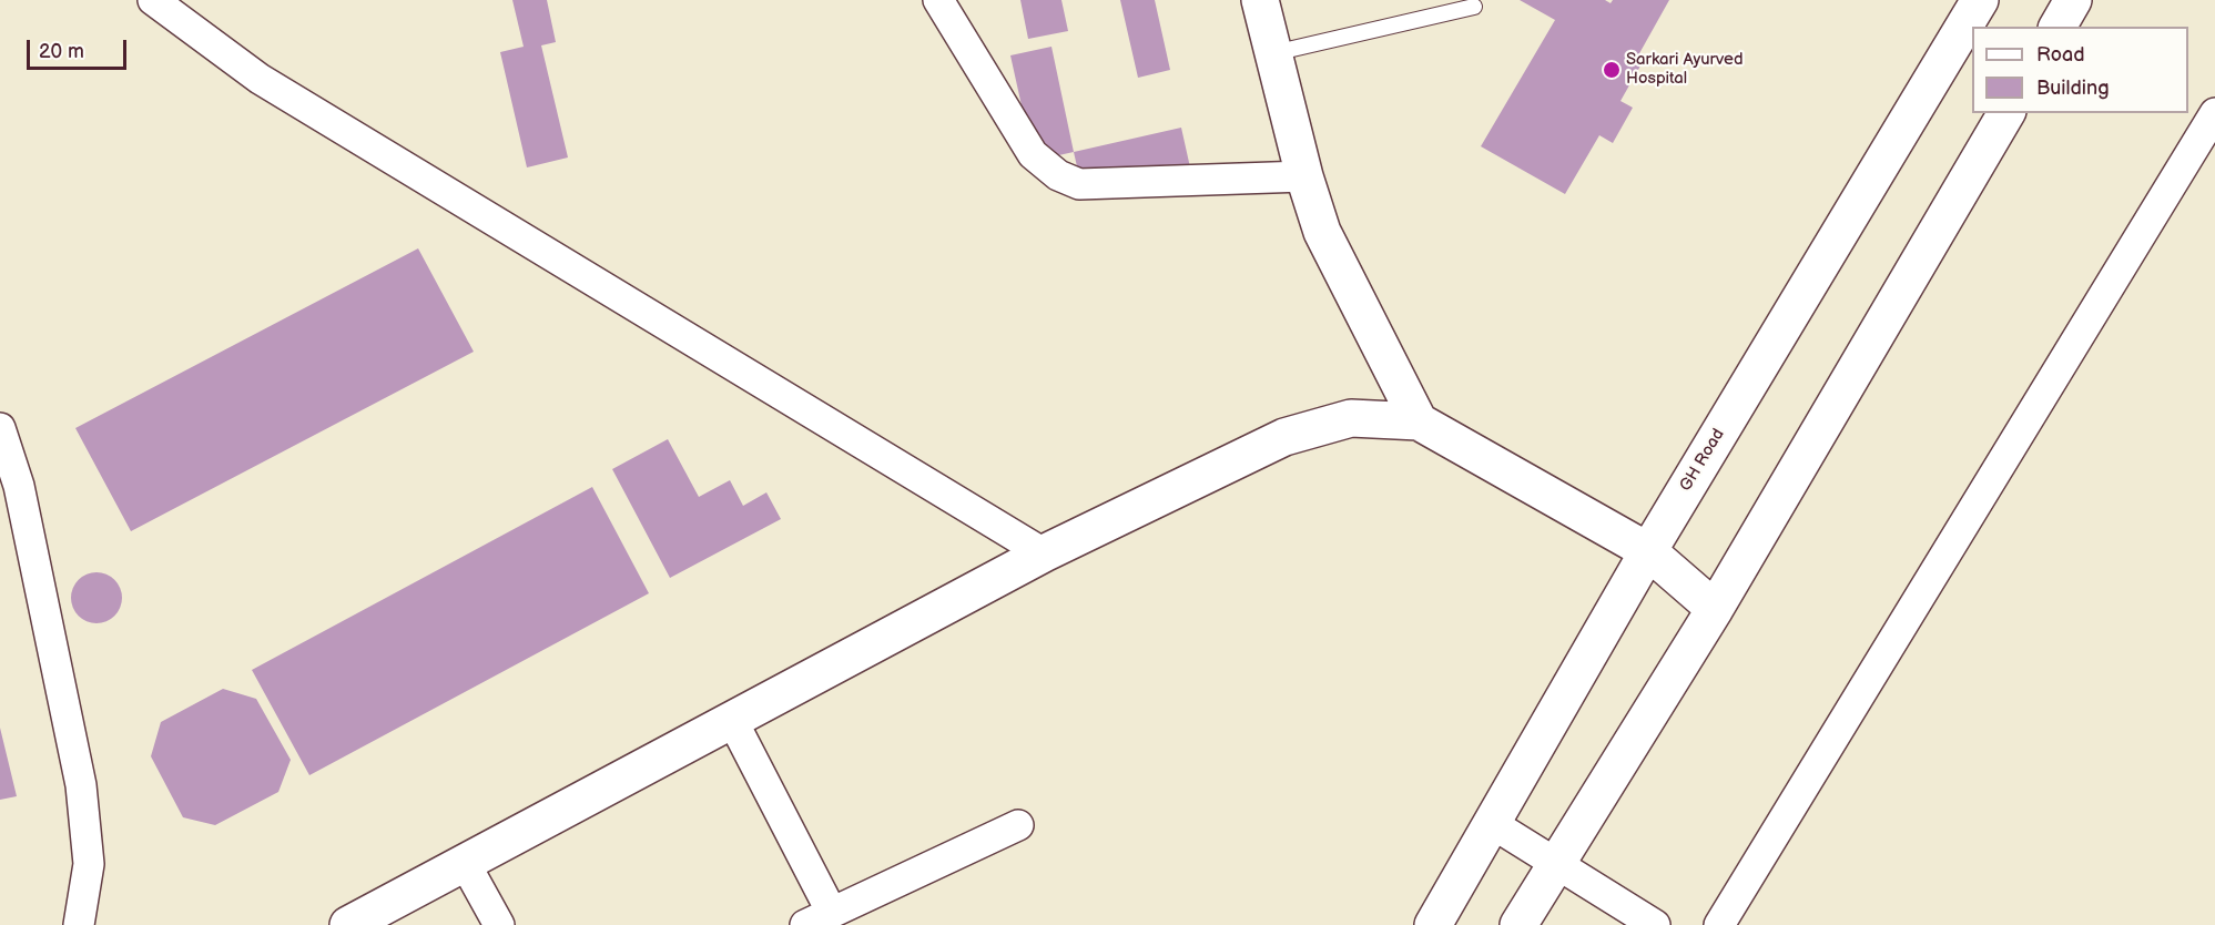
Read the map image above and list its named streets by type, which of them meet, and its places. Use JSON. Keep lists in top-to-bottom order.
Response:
{
  "streets": {
    "main road": ["GH Road"]
  },
  "places": ["Sarkari Ayurved Hospital"],
  "legend": ["Road", "Building"],
  "scale_bar": "20 m"
}
